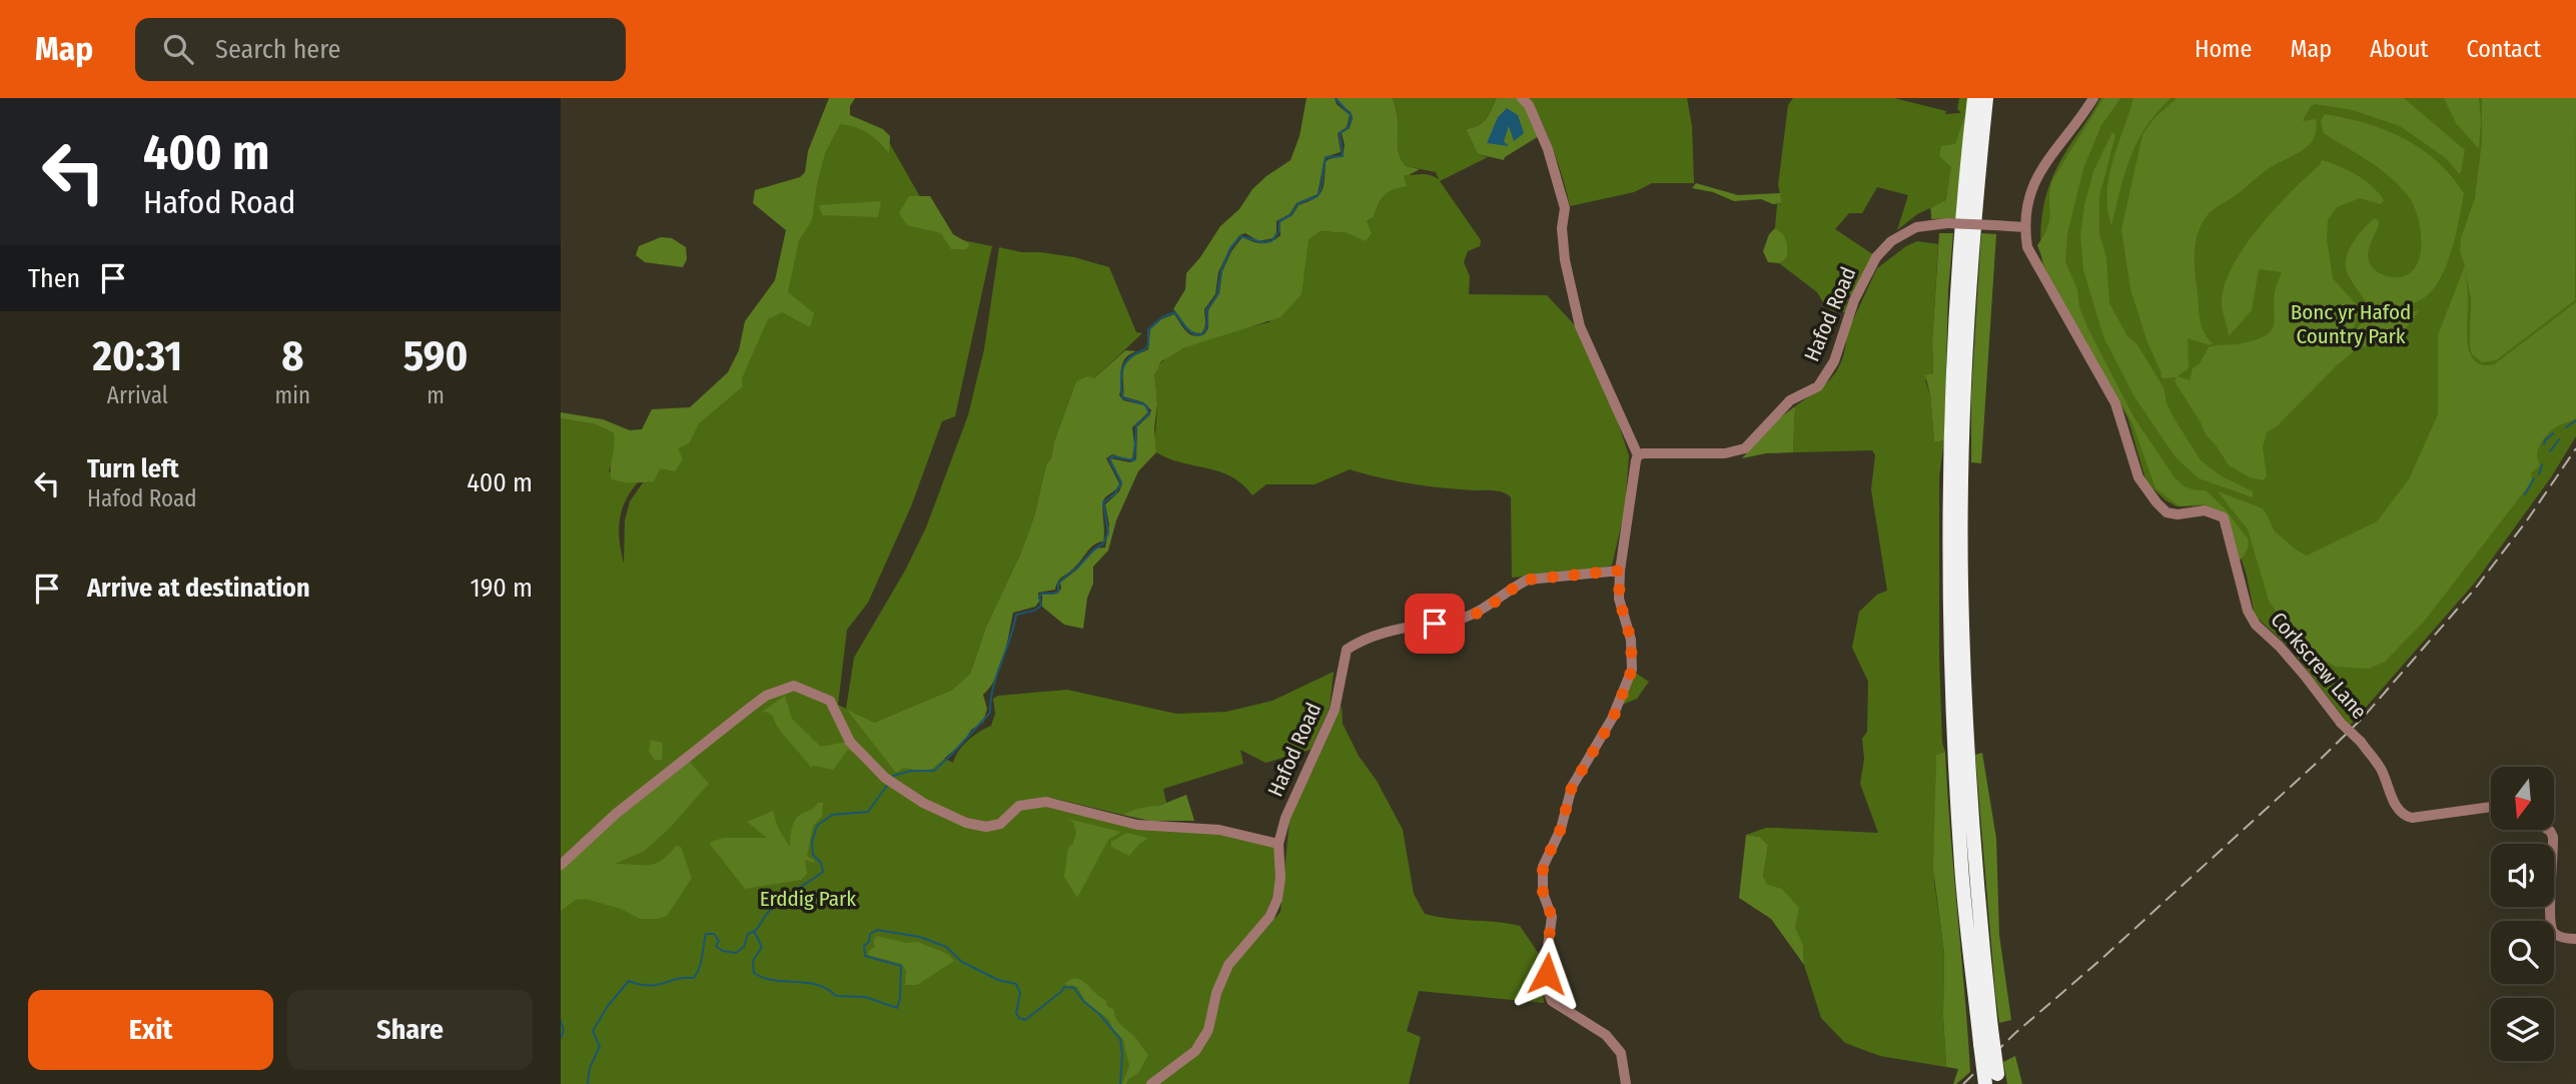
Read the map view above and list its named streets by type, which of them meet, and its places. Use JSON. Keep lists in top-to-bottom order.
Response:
{
  "streets": {
    "street": ["Hafod Road", "Corkscrew Lane"]
  },
  "crossings": [
    ["Hafod Road", "Corkscrew Lane"]
  ],
  "parks": ["Bonc yr Hafod Country Park", "Erddig Park"],
  "north": "bottom",
  "page": {
    "header": "Map",
    "search": "Search here",
    "nav": [
      "Home",
      "Map",
      "About",
      "Contact"
    ],
    "turn": ["400 m", "Hafod Road"],
    "then": "Then",
    "eta": [
      "20:31",
      "Arrival",
      "8",
      "min",
      "590",
      "m"
    ],
    "list": [
      {
        "name": "Turn left",
        "note": "Hafod Road",
        "value": "400 m"
      },
      {
        "name": "Arrive at destination",
        "value": "190 m"
      }
    ],
    "buttons": ["Exit", "Share"]
  }
}
